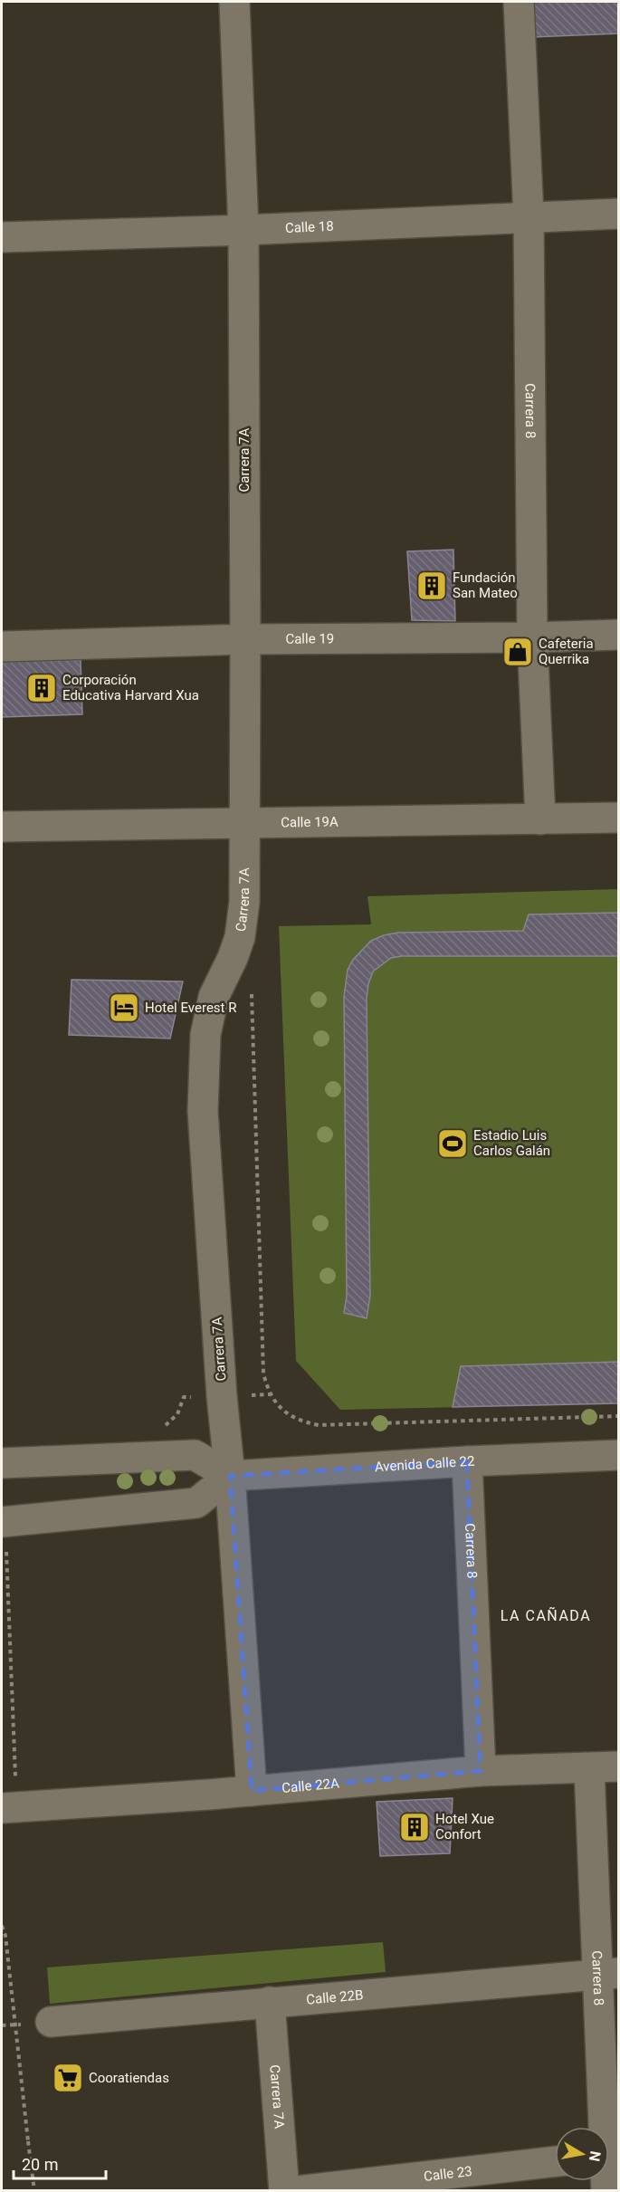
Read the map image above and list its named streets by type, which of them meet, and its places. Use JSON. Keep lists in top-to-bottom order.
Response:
{
  "streets": {
    "street": [
      "Calle 18",
      "Carrera 8",
      "Carrera 7A",
      "Calle 19",
      "Calle 19A",
      "Avenida Calle 22",
      "Calle 22A",
      "Calle 22B",
      "Calle 23"
    ]
  },
  "crossings": [
    ["Calle 18", "Carrera 8"],
    ["Calle 18", "Carrera 7A"],
    ["Carrera 8", "Calle 19"],
    ["Carrera 8", "Calle 19A"],
    ["Carrera 8", "Avenida Calle 22"],
    ["Carrera 8", "Calle 22A"],
    ["Carrera 8", "Calle 22B"],
    ["Carrera 7A", "Calle 19"],
    ["Carrera 7A", "Calle 19A"],
    ["Carrera 7A", "Avenida Calle 22"],
    ["Carrera 7A", "Calle 22A"],
    ["Carrera 7A", "Calle 22B"]
  ],
  "districts": ["LA CAÑADA"],
  "places": {
    "building": ["Fundación San Mateo", "Corporación Educativa Harvard Xua", "Hotel Xue Confort"],
    "shop": ["Cafeteria Querrika"],
    "hotel": ["Hotel Everest R"],
    "sports": ["Estadio Luis Carlos Galán"],
    "supermarket": ["Cooratiendas"]
  },
  "scale_bar": "20 m",
  "north": "right"
}
